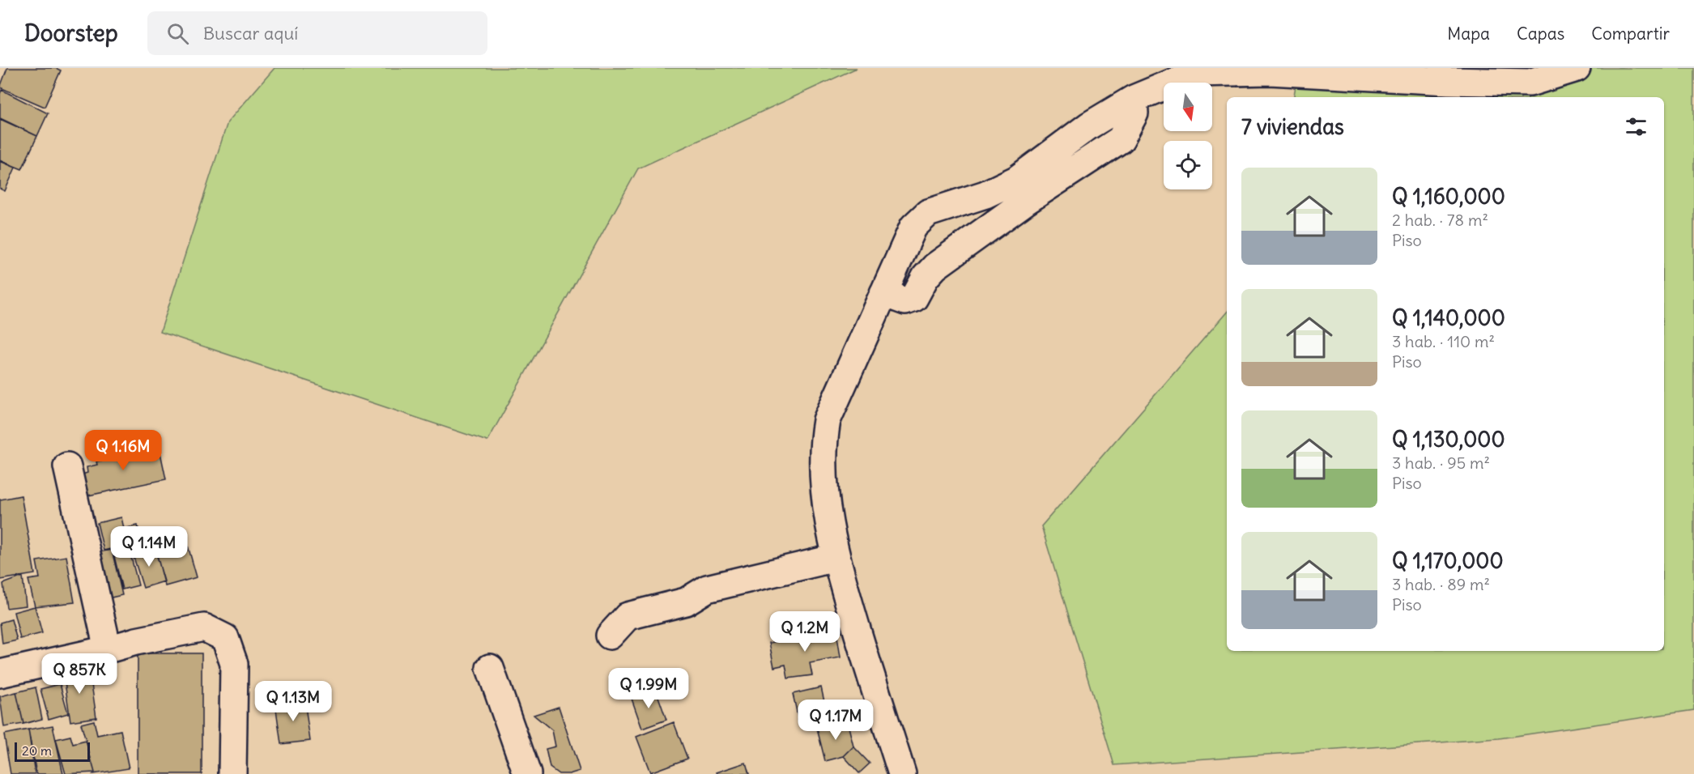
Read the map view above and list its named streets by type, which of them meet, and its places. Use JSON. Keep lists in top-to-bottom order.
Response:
{
  "scale_bar": "20 m",
  "north": "bottom",
  "page": {
    "header": "Doorstep",
    "search": "Buscar aquí",
    "nav": ["Mapa", "Capas", "Compartir"],
    "heading": "7 viviendas",
    "list": [
      {
        "name": "Q 1,160,000",
        "note": "2 hab. · 78 m² · Piso"
      },
      {
        "name": "Q 1,140,000",
        "note": "3 hab. · 110 m² · Piso"
      },
      {
        "name": "Q 1,130,000",
        "note": "3 hab. · 95 m² · Piso"
      },
      {
        "name": "Q 1,170,000",
        "note": "3 hab. · 89 m² · Piso"
      }
    ],
    "price": [
      "Q 1.16M",
      "Q 1.14M",
      "Q 1.2M",
      "Q 857K",
      "Q 1.99M",
      "Q 1.13M",
      "Q 1.17M"
    ],
    "scale": "20 m"
  }
}
